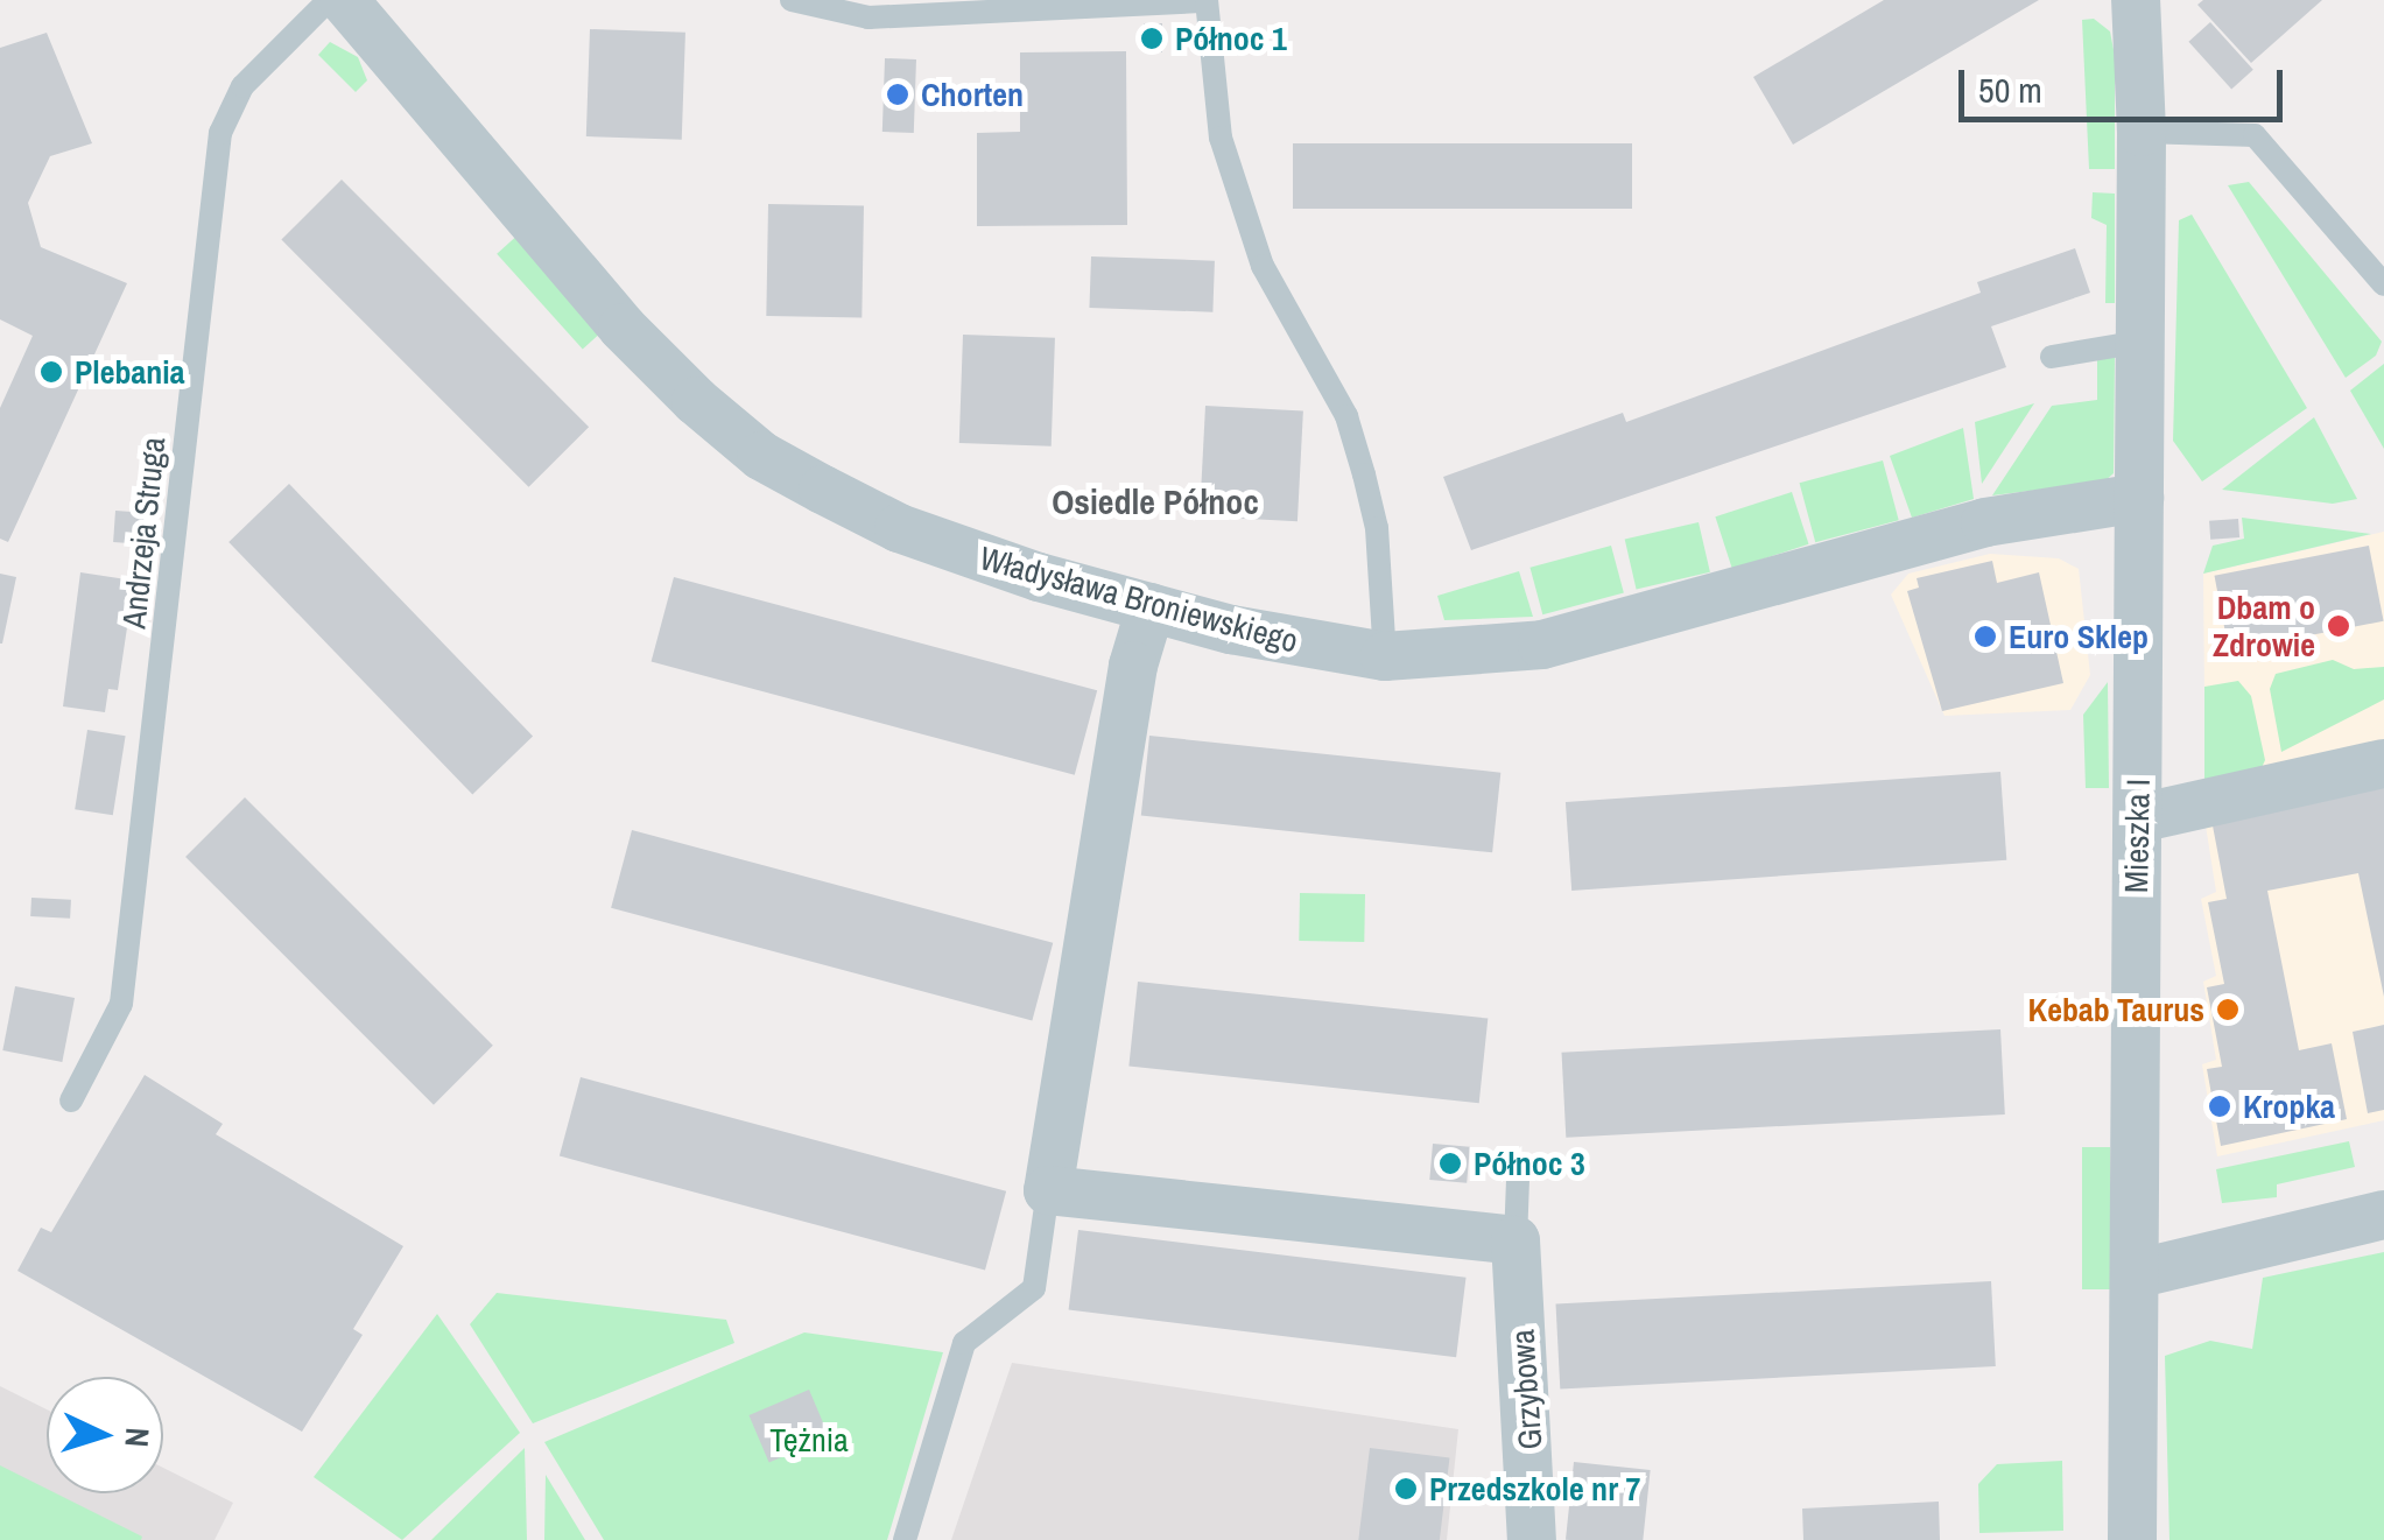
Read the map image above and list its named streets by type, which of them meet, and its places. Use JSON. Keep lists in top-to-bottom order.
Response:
{
  "streets": {
    "street": ["Władysława Broniewskiego", "Mieszka I", "Grzybowa"],
    "lane": ["Andrzeja Struga"]
  },
  "crossings": [
    ["Władysława Broniewskiego", "Mieszka I"]
  ],
  "districts": ["Osiedle Północ"],
  "parks": ["Tężnia"],
  "places": [
    "Północ 1",
    "Chorten",
    "Plebania",
    "Dbam o Zdrowie",
    "Euro Sklep",
    "Kebab Taurus",
    "Kropka",
    "Północ 3",
    "Przedszkole nr 7"
  ],
  "scale_bar": "50 m",
  "north": "right"
}
